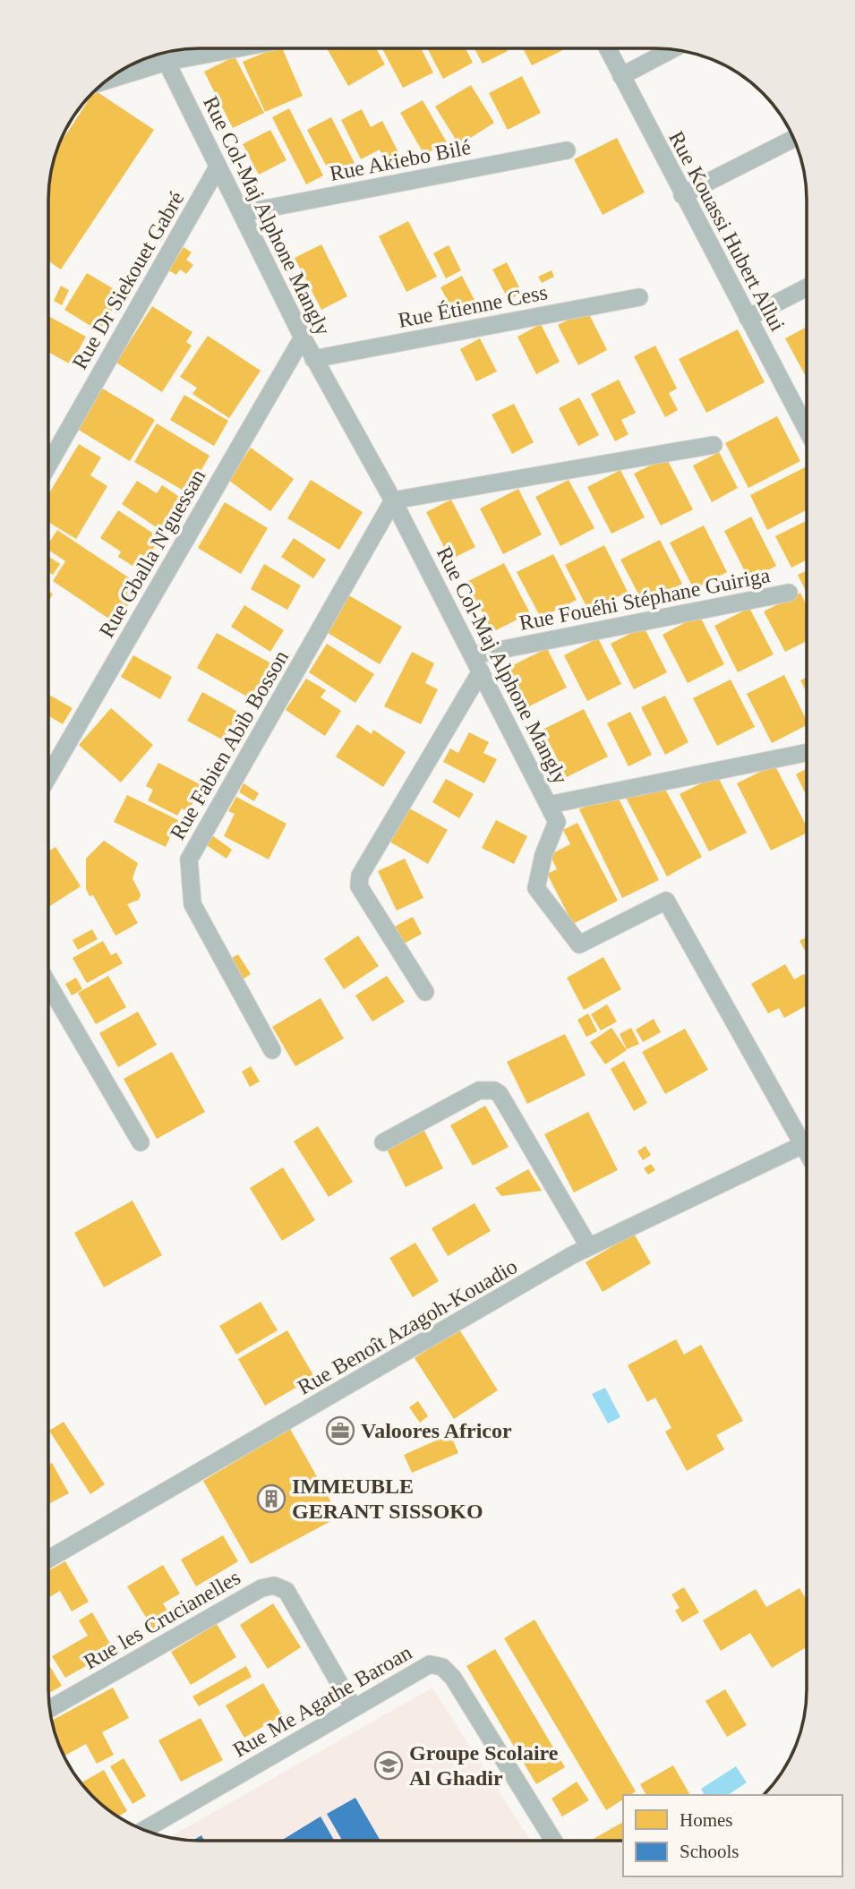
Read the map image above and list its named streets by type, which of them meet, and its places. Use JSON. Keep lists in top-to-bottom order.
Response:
{
  "streets": {
    "street": [
      "Rue Akiebo Bilé",
      "Rue Col-Maj Alphone Mangly",
      "Rue Kouassi Hubert Allui",
      "Rue Dr Siekouet Gabré",
      "Rue Étienne Cess",
      "Rue Gballa N'guessan",
      "Rue Fouéhi Stéphane Guiriga",
      "Rue Fabien Abib Bosson",
      "Rue Benoît Azagoh-Kouadio",
      "Rue les Crucianelles",
      "Rue Me Agathe Baroan"
    ]
  },
  "crossings": [
    ["Rue Akiebo Bilé", "Rue Col-Maj Alphone Mangly"],
    ["Rue Col-Maj Alphone Mangly", "Rue Dr Siekouet Gabré"],
    ["Rue Col-Maj Alphone Mangly", "Rue Étienne Cess"],
    ["Rue Col-Maj Alphone Mangly", "Rue Gballa N'guessan"],
    ["Rue Col-Maj Alphone Mangly", "Rue Fouéhi Stéphane Guiriga"],
    ["Rue Col-Maj Alphone Mangly", "Rue Fabien Abib Bosson"],
    ["Rue Col-Maj Alphone Mangly", "Rue Benoît Azagoh-Kouadio"],
    ["Rue les Crucianelles", "Rue Me Agathe Baroan"]
  ],
  "places": {
    "office": ["Valoores Africor"],
    "building": ["IMMEUBLE GERANT SISSOKO"],
    "school or university": ["Groupe Scolaire Al Ghadir"]
  },
  "legend": ["Homes", "Schools"]
}
